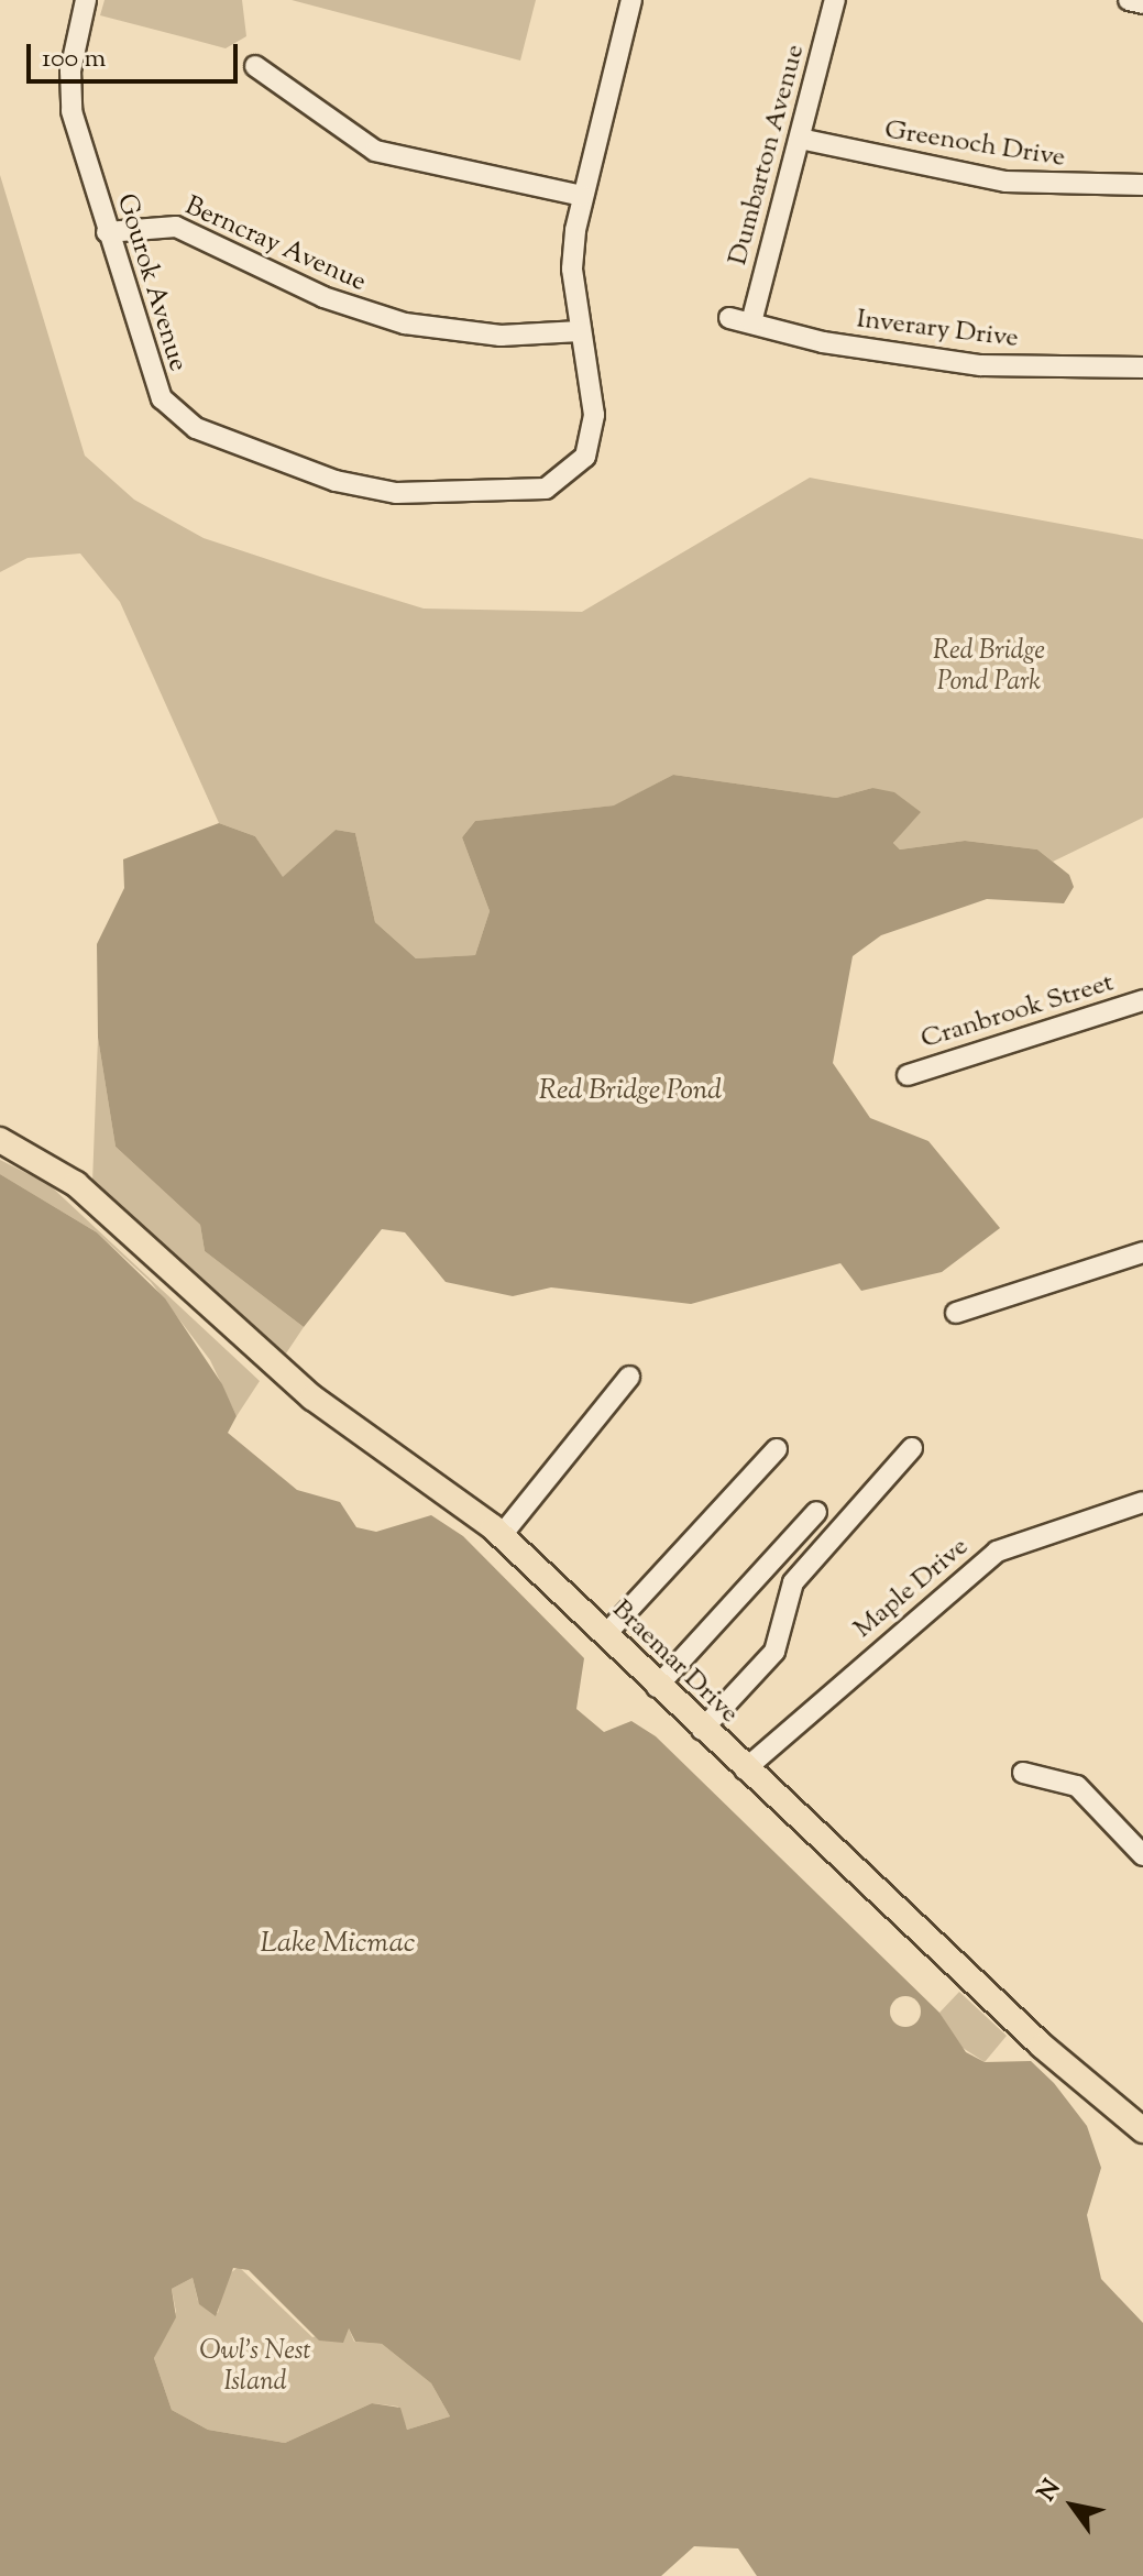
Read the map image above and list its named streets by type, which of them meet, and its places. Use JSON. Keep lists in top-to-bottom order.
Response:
{
  "streets": {
    "main road": ["Braemar Drive"],
    "street": [
      "Greenoch Drive",
      "Dumbarton Avenue",
      "Berncray Avenue",
      "Gourok Avenue",
      "Inverary Drive",
      "Cranbrook Street",
      "Maple Drive"
    ]
  },
  "crossings": [
    ["Greenoch Drive", "Dumbarton Avenue"],
    ["Dumbarton Avenue", "Inverary Drive"],
    ["Berncray Avenue", "Gourok Avenue"],
    ["Maple Drive", "Braemar Drive"]
  ],
  "water": ["Red Bridge Pond", "Lake Micmac"],
  "parks": ["Red Bridge Pond Park", "Owl's Nest Island"],
  "scale_bar": "100 m",
  "north": "top left"
}
